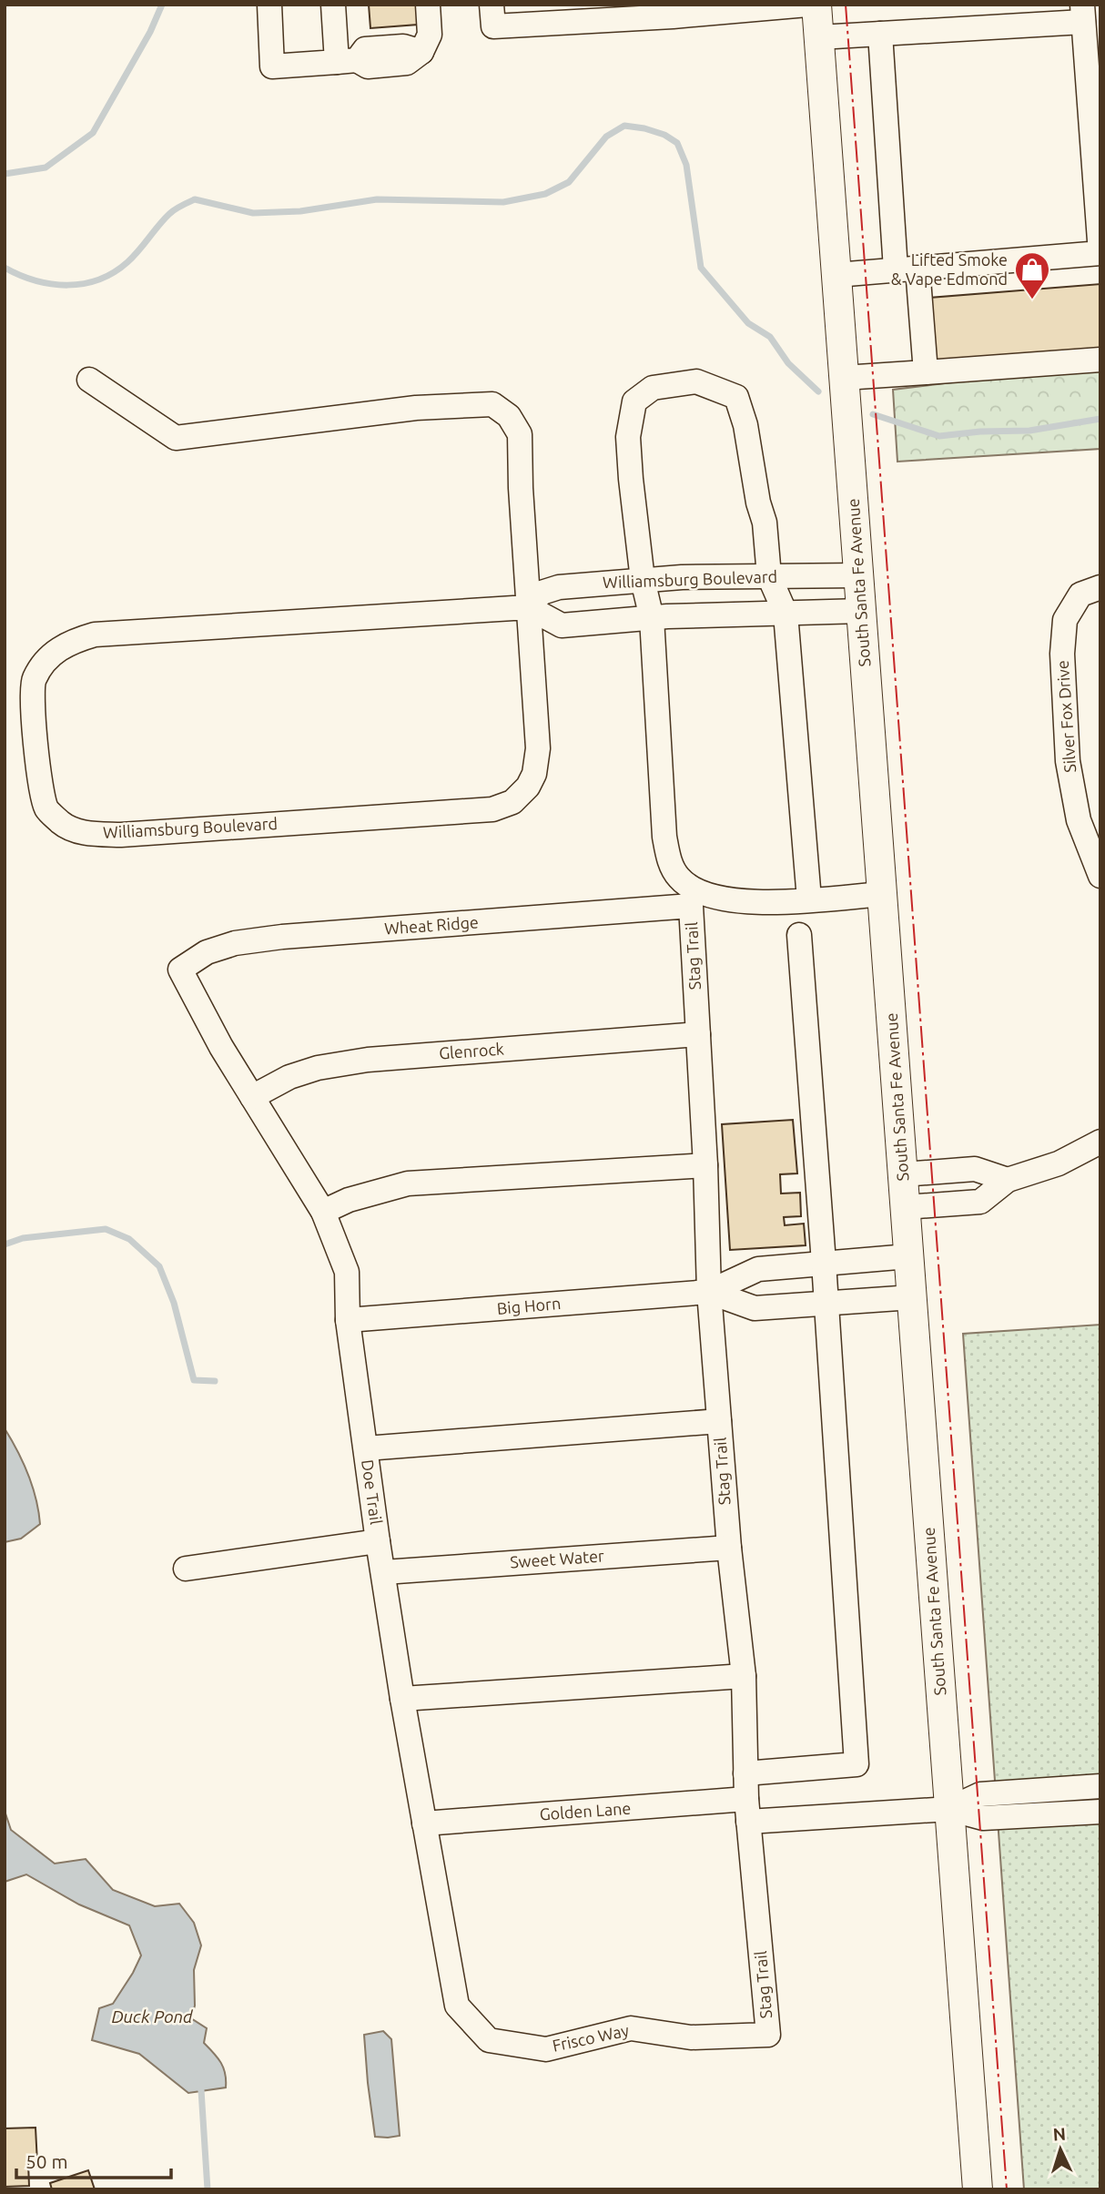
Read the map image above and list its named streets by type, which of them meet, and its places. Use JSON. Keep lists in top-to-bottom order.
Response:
{
  "streets": {
    "main road": ["South Santa Fe Avenue"],
    "street": [
      "Williamsburg Boulevard",
      "Silver Fox Drive",
      "Wheat Ridge",
      "Stag Trail",
      "Glenrock",
      "Big Horn",
      "Doe Trail",
      "Sweet Water",
      "Golden Lane",
      "Frisco Way"
    ]
  },
  "crossings": [
    ["Williamsburg Boulevard", "South Santa Fe Avenue"],
    ["South Santa Fe Avenue", "Big Horn"],
    ["South Santa Fe Avenue", "Golden Lane"],
    ["Wheat Ridge", "Stag Trail"],
    ["Wheat Ridge", "Doe Trail"],
    ["Stag Trail", "Glenrock"],
    ["Stag Trail", "Big Horn"],
    ["Stag Trail", "Sweet Water"],
    ["Stag Trail", "Golden Lane"],
    ["Stag Trail", "Frisco Way"],
    ["Glenrock", "Doe Trail"],
    ["Big Horn", "Doe Trail"],
    ["Doe Trail", "Sweet Water"],
    ["Doe Trail", "Golden Lane"],
    ["Doe Trail", "Frisco Way"]
  ],
  "water": ["Duck Pond"],
  "places": {
    "shop": ["Lifted Smoke & Vape Edmond"]
  },
  "scale_bar": "50 m",
  "north": "top"
}
